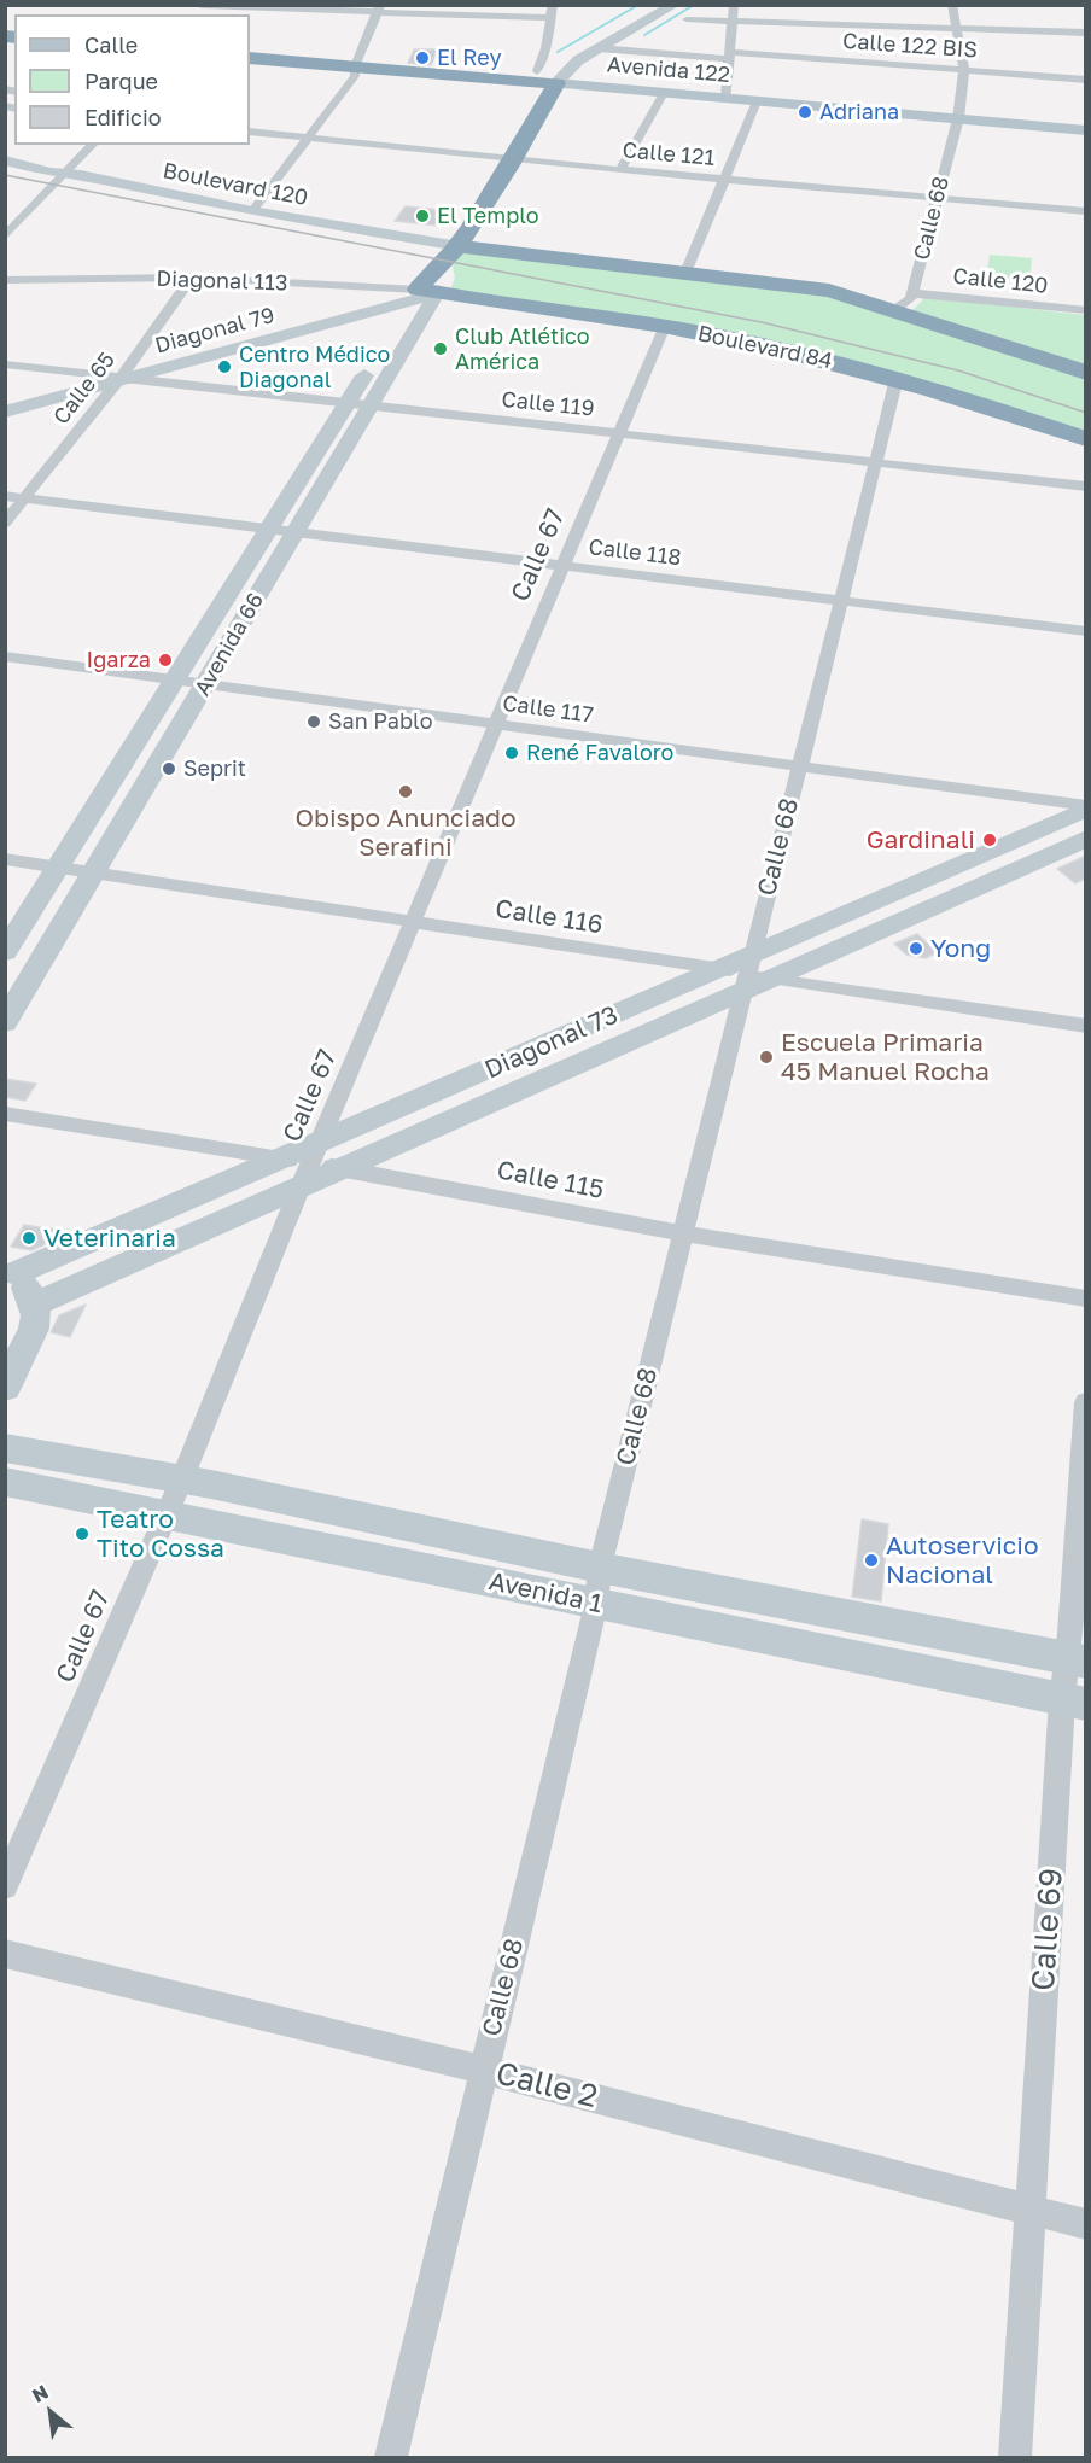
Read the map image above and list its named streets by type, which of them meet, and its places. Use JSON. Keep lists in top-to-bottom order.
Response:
{
  "streets": {
    "highway": ["Avenida 122", "Boulevard 84", "Avenida 66"],
    "main road": [
      "Boulevard 120",
      "Diagonal 79",
      "Diagonal 73",
      "Avenida 1"
    ],
    "street": [
      "Calle 122 BIS",
      "Calle 121",
      "Calle 68",
      "Diagonal 113",
      "Calle 120",
      "Calle 65",
      "Calle 119",
      "Calle 118",
      "Calle 67",
      "Calle 117",
      "Calle 116",
      "Calle 115",
      "Calle 69",
      "Calle 2"
    ]
  },
  "crossings": [
    ["Calle 122 BIS", "Calle 68"],
    ["Avenida 122", "Calle 68"],
    ["Avenida 122", "Avenida 66"],
    ["Calle 121", "Calle 68"],
    ["Calle 121", "Avenida 66"],
    ["Boulevard 120", "Avenida 66"],
    ["Calle 68", "Calle 120"],
    ["Calle 68", "Boulevard 84"],
    ["Calle 68", "Calle 119"],
    ["Calle 68", "Calle 118"],
    ["Calle 68", "Calle 117"],
    ["Calle 68", "Diagonal 73"],
    ["Calle 68", "Calle 115"],
    ["Calle 68", "Avenida 1"],
    ["Calle 68", "Calle 2"],
    ["Diagonal 113", "Diagonal 79"],
    ["Diagonal 113", "Boulevard 84"],
    ["Diagonal 113", "Calle 65"],
    ["Diagonal 113", "Avenida 66"],
    ["Diagonal 79", "Boulevard 84"],
    ["Diagonal 79", "Calle 65"],
    ["Diagonal 79", "Calle 119"],
    ["Diagonal 79", "Avenida 66"],
    ["Boulevard 84", "Calle 67"],
    ["Boulevard 84", "Avenida 66"],
    ["Calle 65", "Calle 119"],
    ["Calle 65", "Calle 118"],
    ["Calle 119", "Calle 67"],
    ["Calle 119", "Avenida 66"],
    ["Calle 118", "Calle 67"],
    ["Calle 118", "Avenida 66"],
    ["Calle 67", "Calle 117"],
    ["Calle 67", "Calle 116"],
    ["Calle 67", "Diagonal 73"],
    ["Calle 67", "Avenida 1"],
    ["Avenida 66", "Calle 117"],
    ["Avenida 66", "Calle 116"],
    ["Calle 117", "Diagonal 73"],
    ["Calle 116", "Diagonal 73"],
    ["Diagonal 73", "Calle 115"],
    ["Avenida 1", "Calle 69"],
    ["Calle 69", "Calle 2"]
  ],
  "places": [
    "El Rey",
    "Adriana",
    "El Templo",
    "Club Atlético América",
    "Centro Médico Diagonal",
    "Igarza",
    "San Pablo",
    "René Favaloro",
    "Seprit",
    "Obispo Anunciado Serafini",
    "Gardinali",
    "Yong",
    "Escuela Primaria 45 Manuel Rocha",
    "Veterinaria",
    "Teatro Tito Cossa",
    "Autoservicio Nacional"
  ],
  "legend": ["Calle", "Parque", "Edificio"],
  "north": "top left"
}
